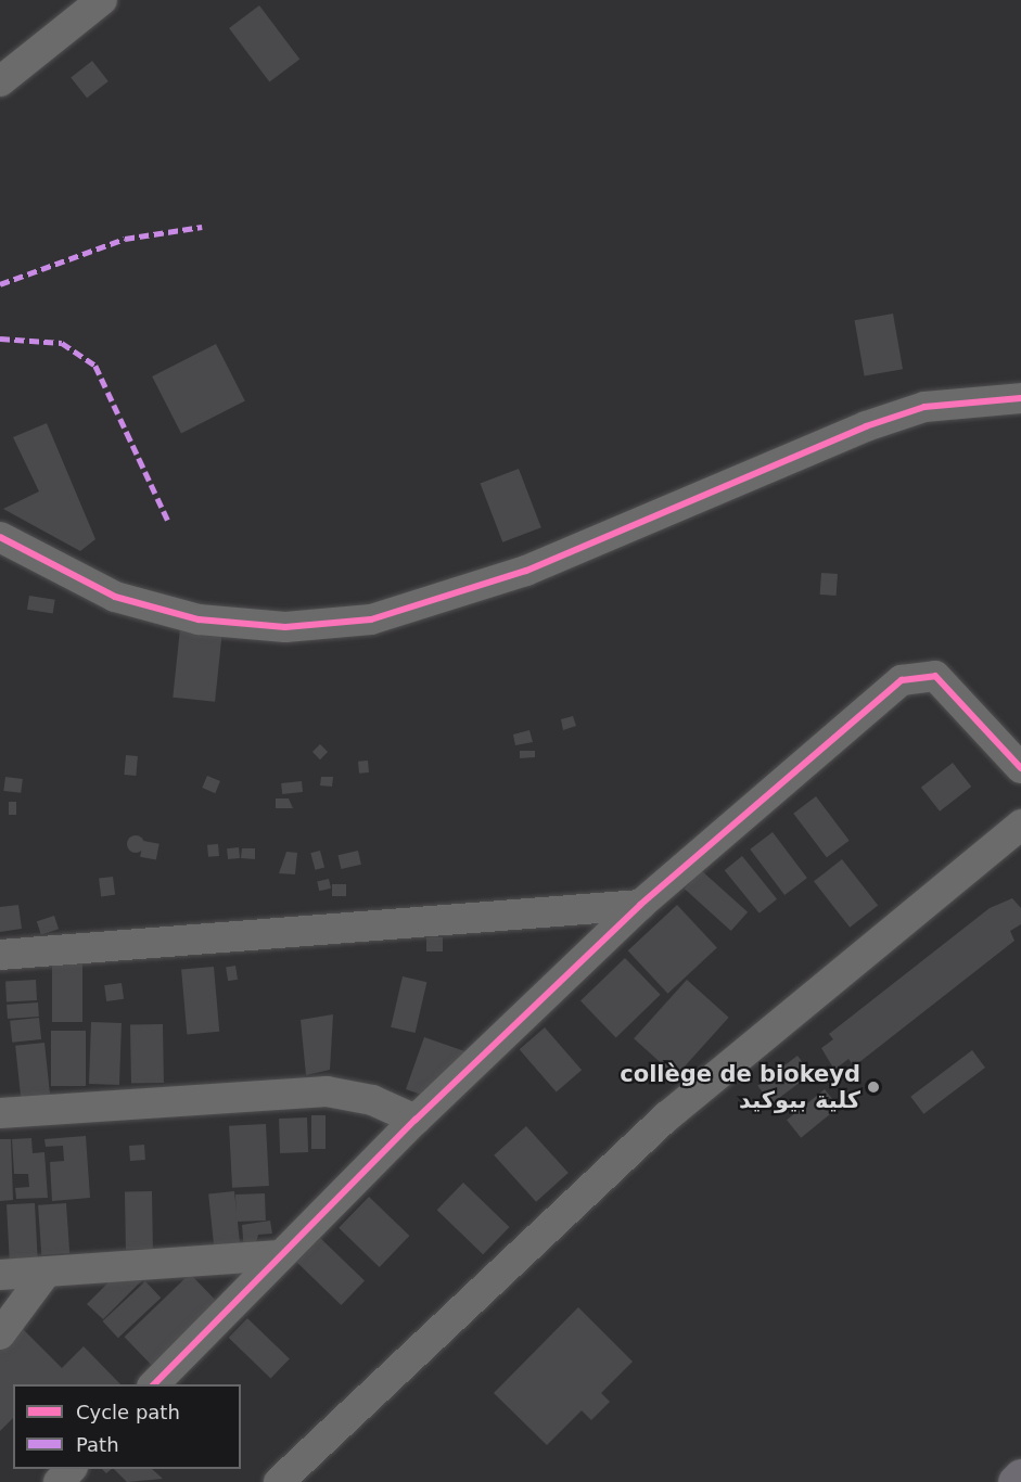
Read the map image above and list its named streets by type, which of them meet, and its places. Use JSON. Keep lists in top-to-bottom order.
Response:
{
  "places": ["collège de biokeyd كلية بيوكيد"],
  "legend": ["Cycle path", "Path"]
}
